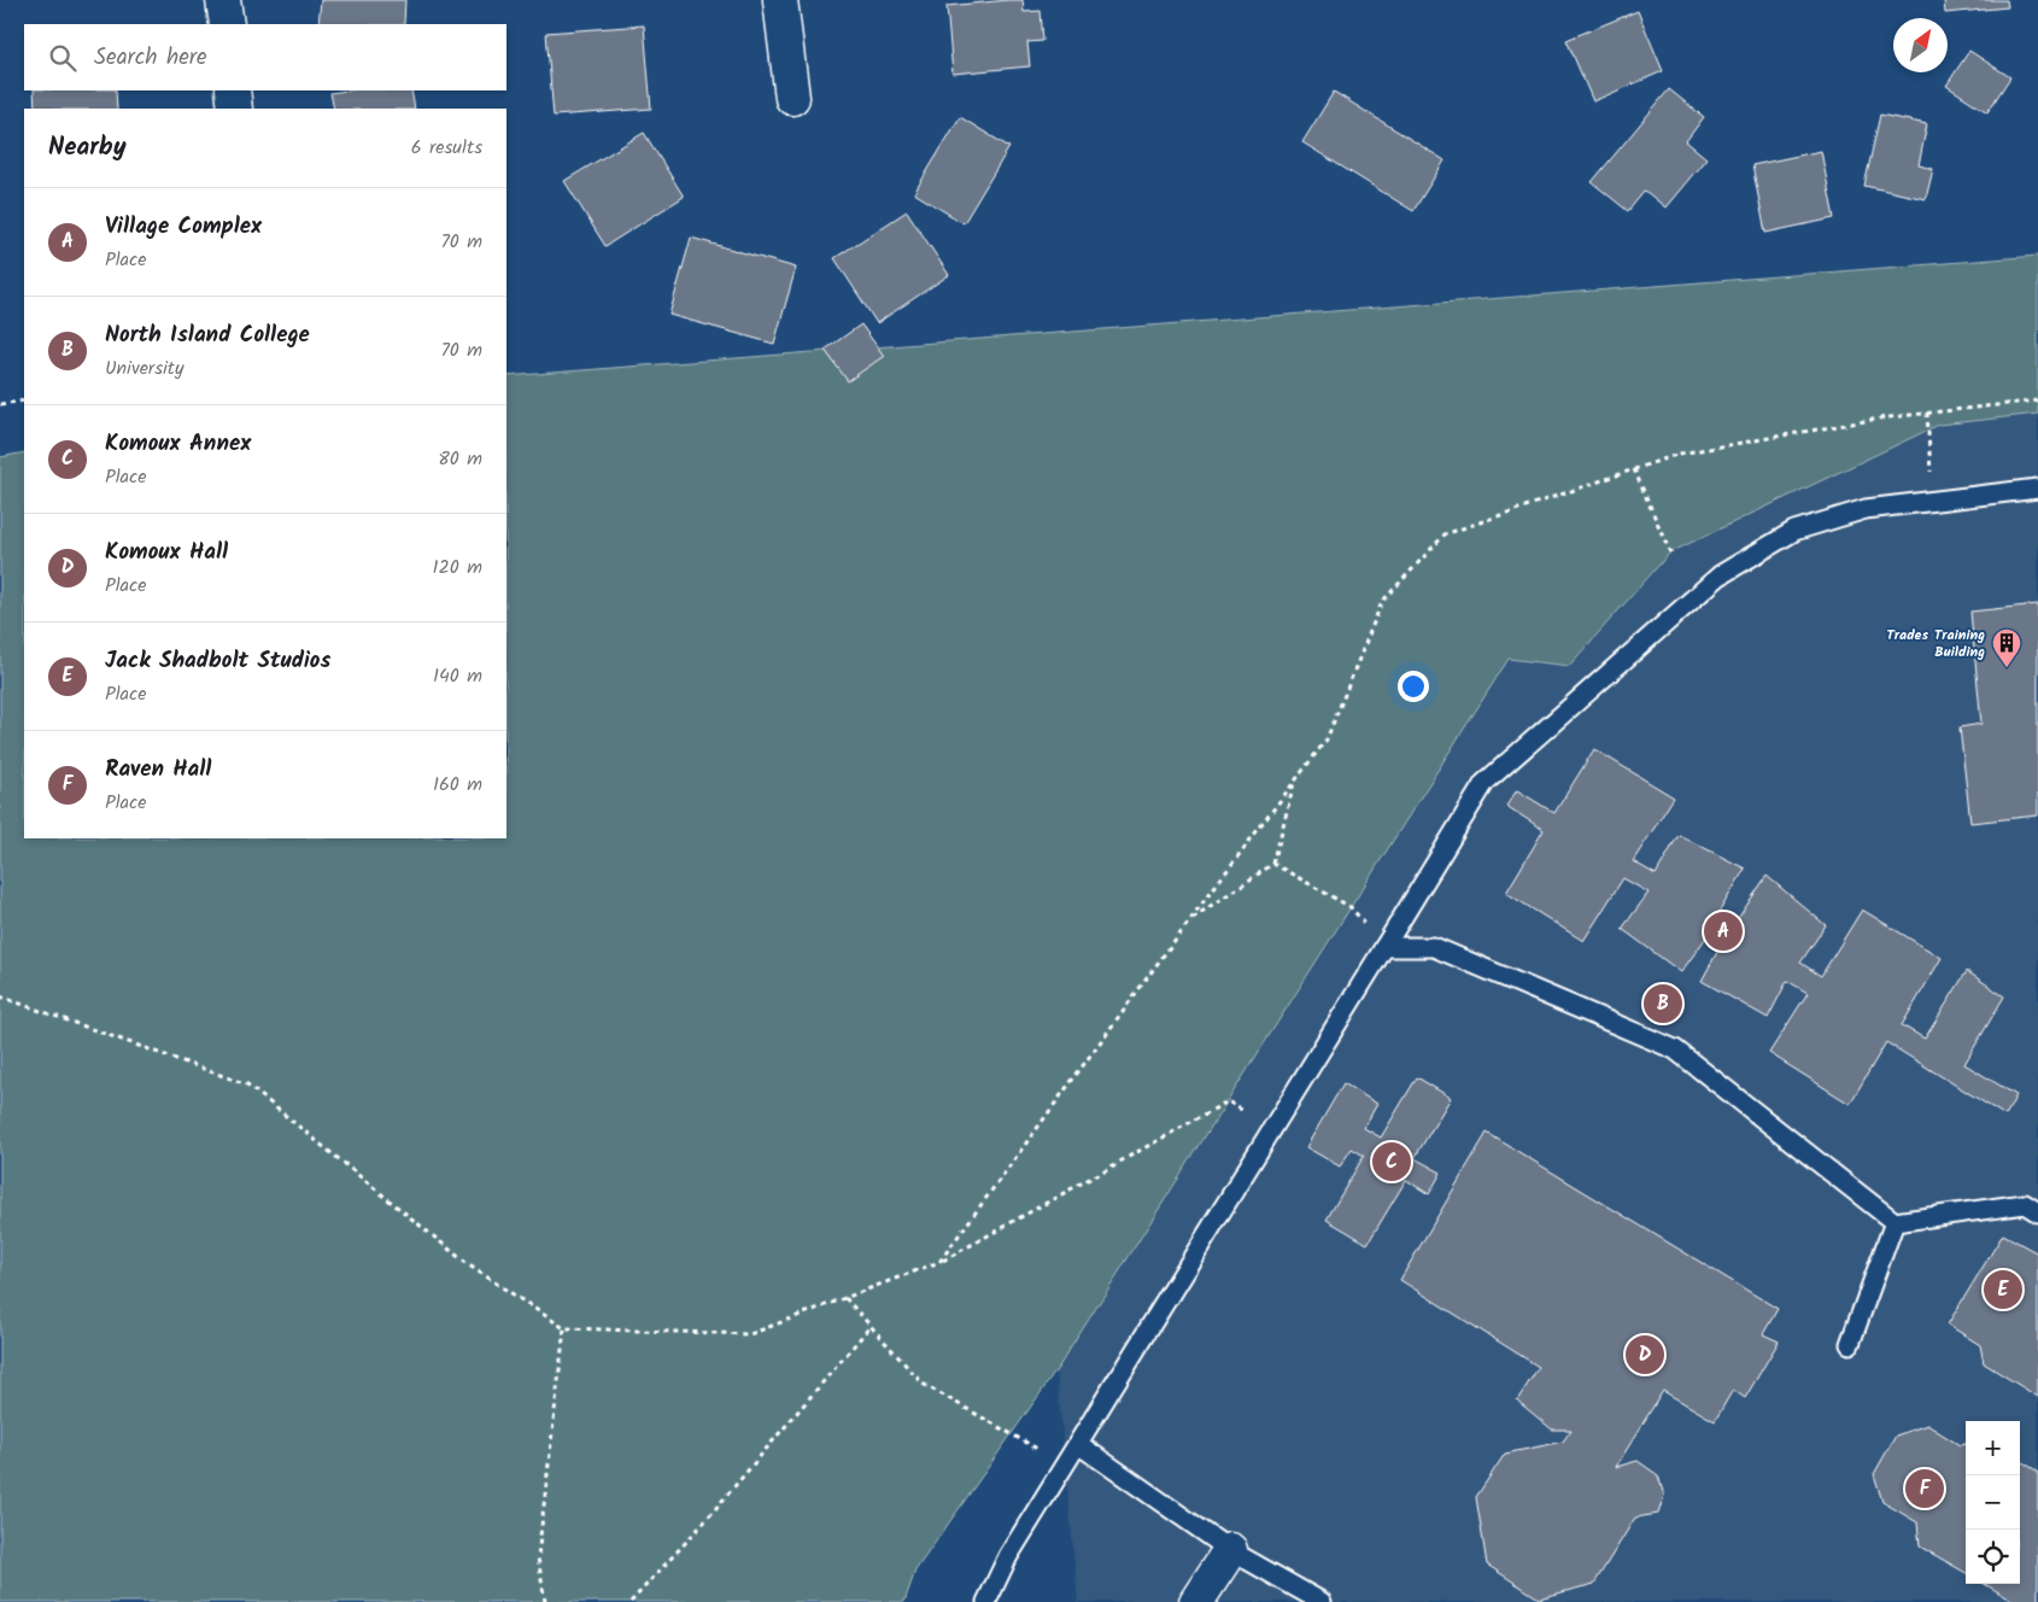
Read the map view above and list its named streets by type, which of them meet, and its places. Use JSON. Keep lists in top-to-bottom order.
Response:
{
  "places": {
    "building": ["Trades Training Building"]
  },
  "north": "top right",
  "page": {
    "search": "Search here",
    "heading": ["Nearby", "6 results"],
    "list": [
      {
        "mark": "A",
        "name": "Village Complex",
        "note": "Place",
        "value": "70 m"
      },
      {
        "mark": "B",
        "name": "North Island College",
        "note": "University",
        "value": "70 m"
      },
      {
        "mark": "C",
        "name": "Komoux Annex",
        "note": "Place",
        "value": "80 m"
      },
      {
        "mark": "D",
        "name": "Komoux Hall",
        "note": "Place",
        "value": "120 m"
      },
      {
        "mark": "E",
        "name": "Jack Shadbolt Studios",
        "note": "Place",
        "value": "140 m"
      },
      {
        "mark": "F",
        "name": "Raven Hall",
        "note": "Place",
        "value": "160 m"
      }
    ],
    "pins": [
      "A",
      "B",
      "C",
      "E",
      "D",
      "F"
    ],
    "map_buttons": ["+", "−"]
  }
}
